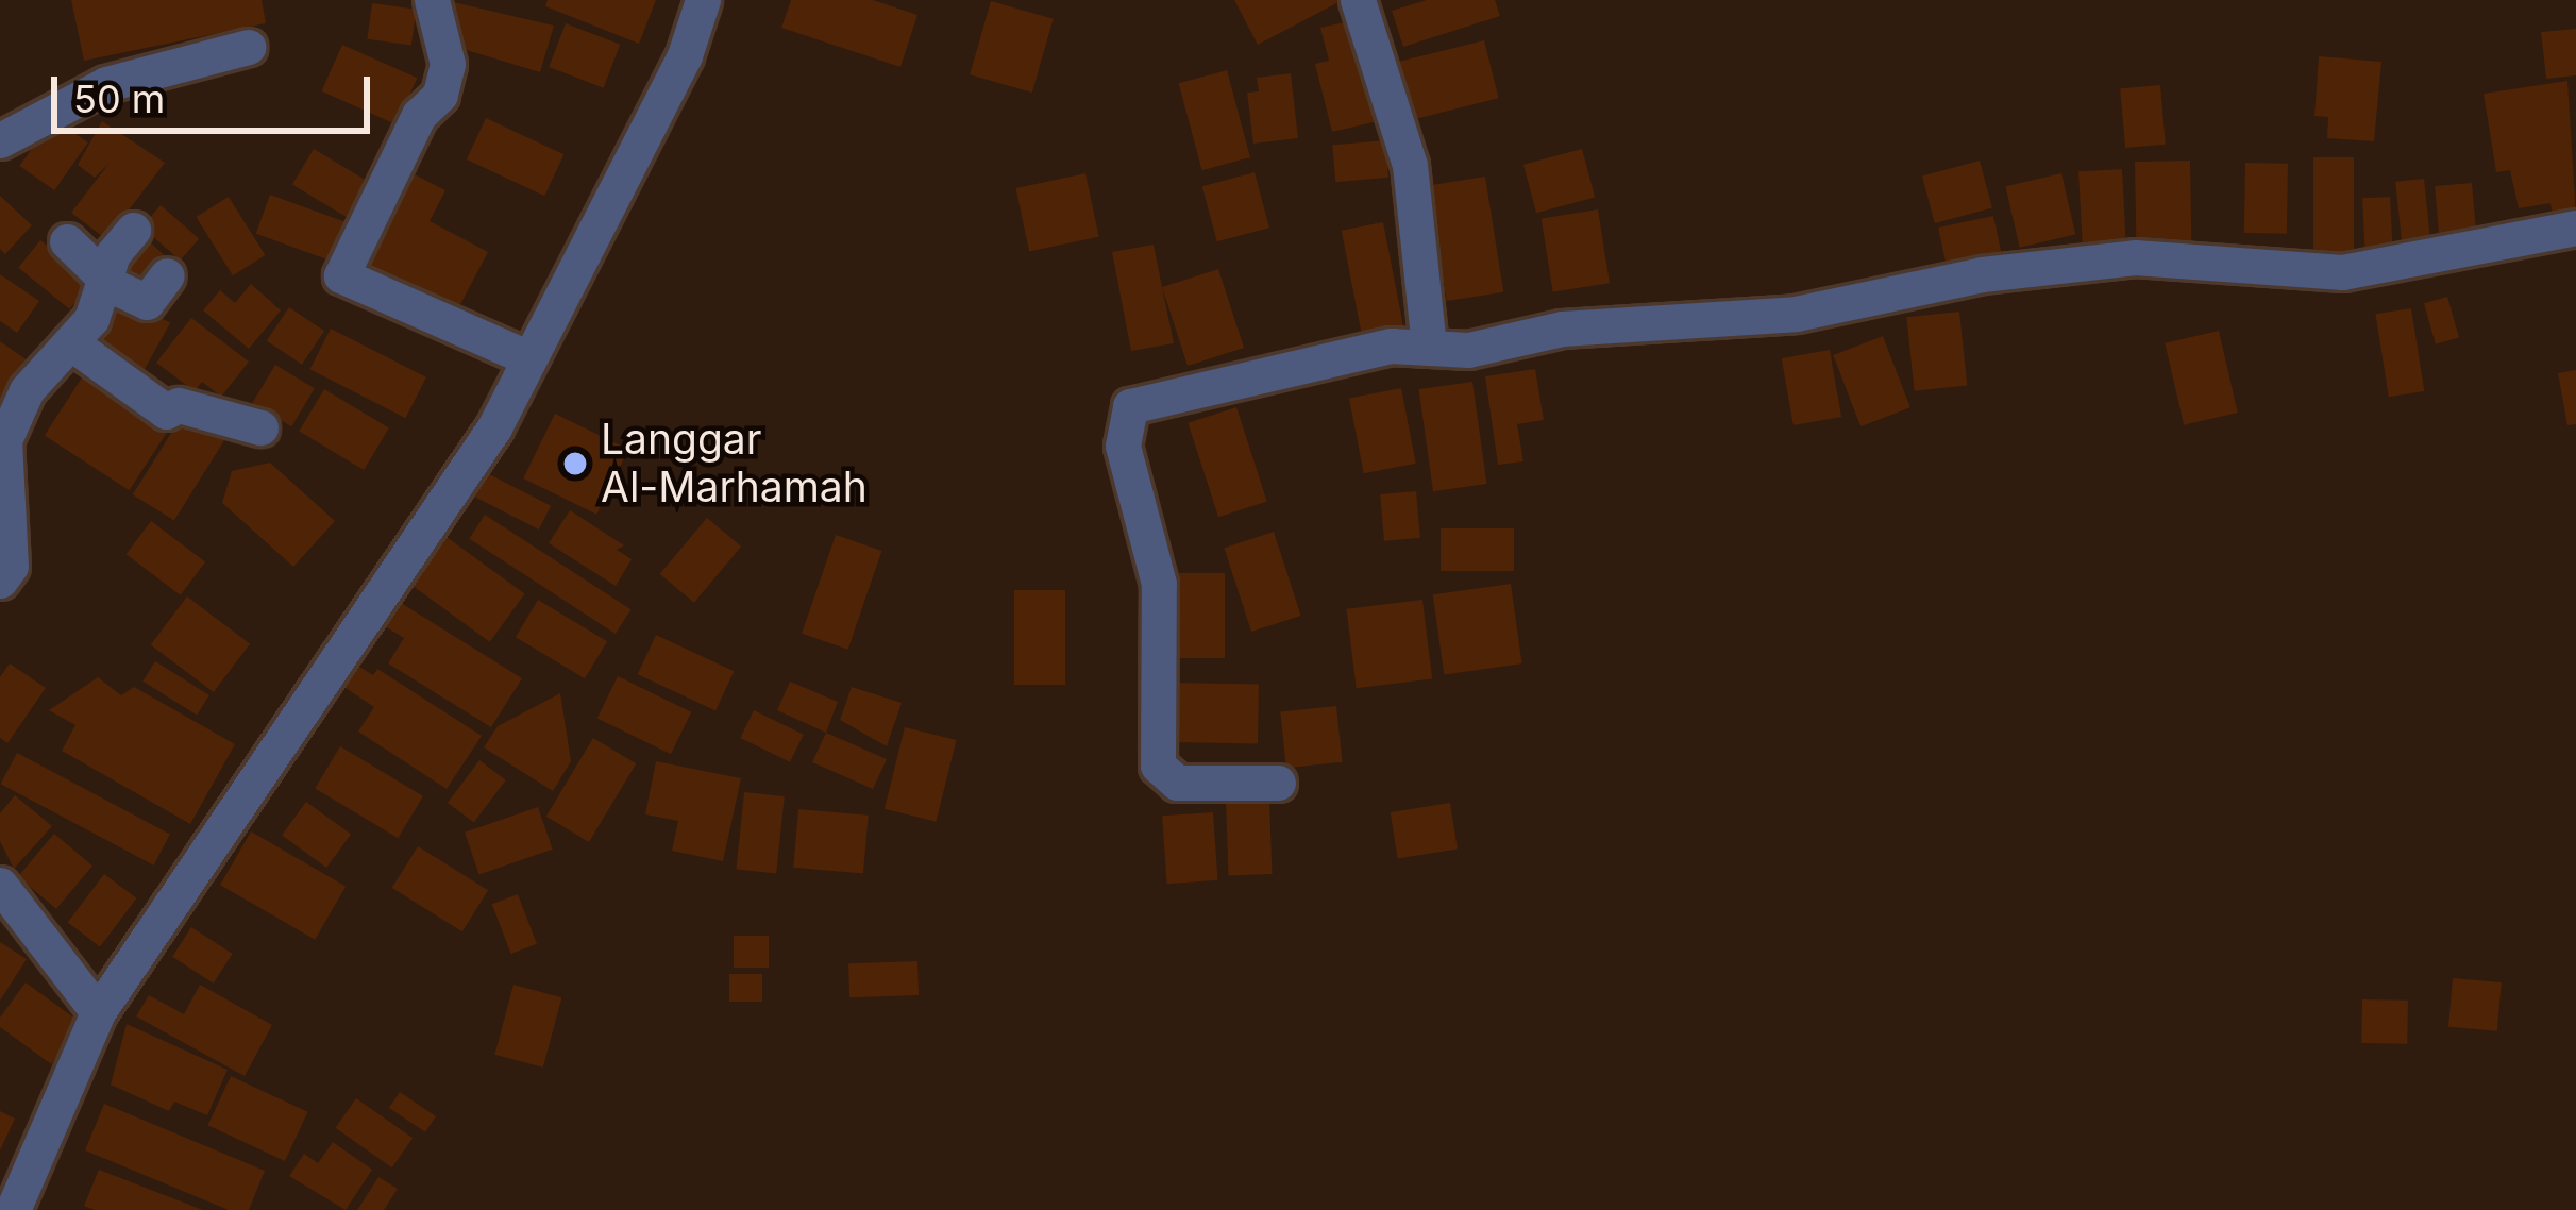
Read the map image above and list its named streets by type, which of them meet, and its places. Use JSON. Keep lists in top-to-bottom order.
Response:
{
  "places": ["Langgar Al-Marhamah"],
  "scale_bar": "50 m"
}
